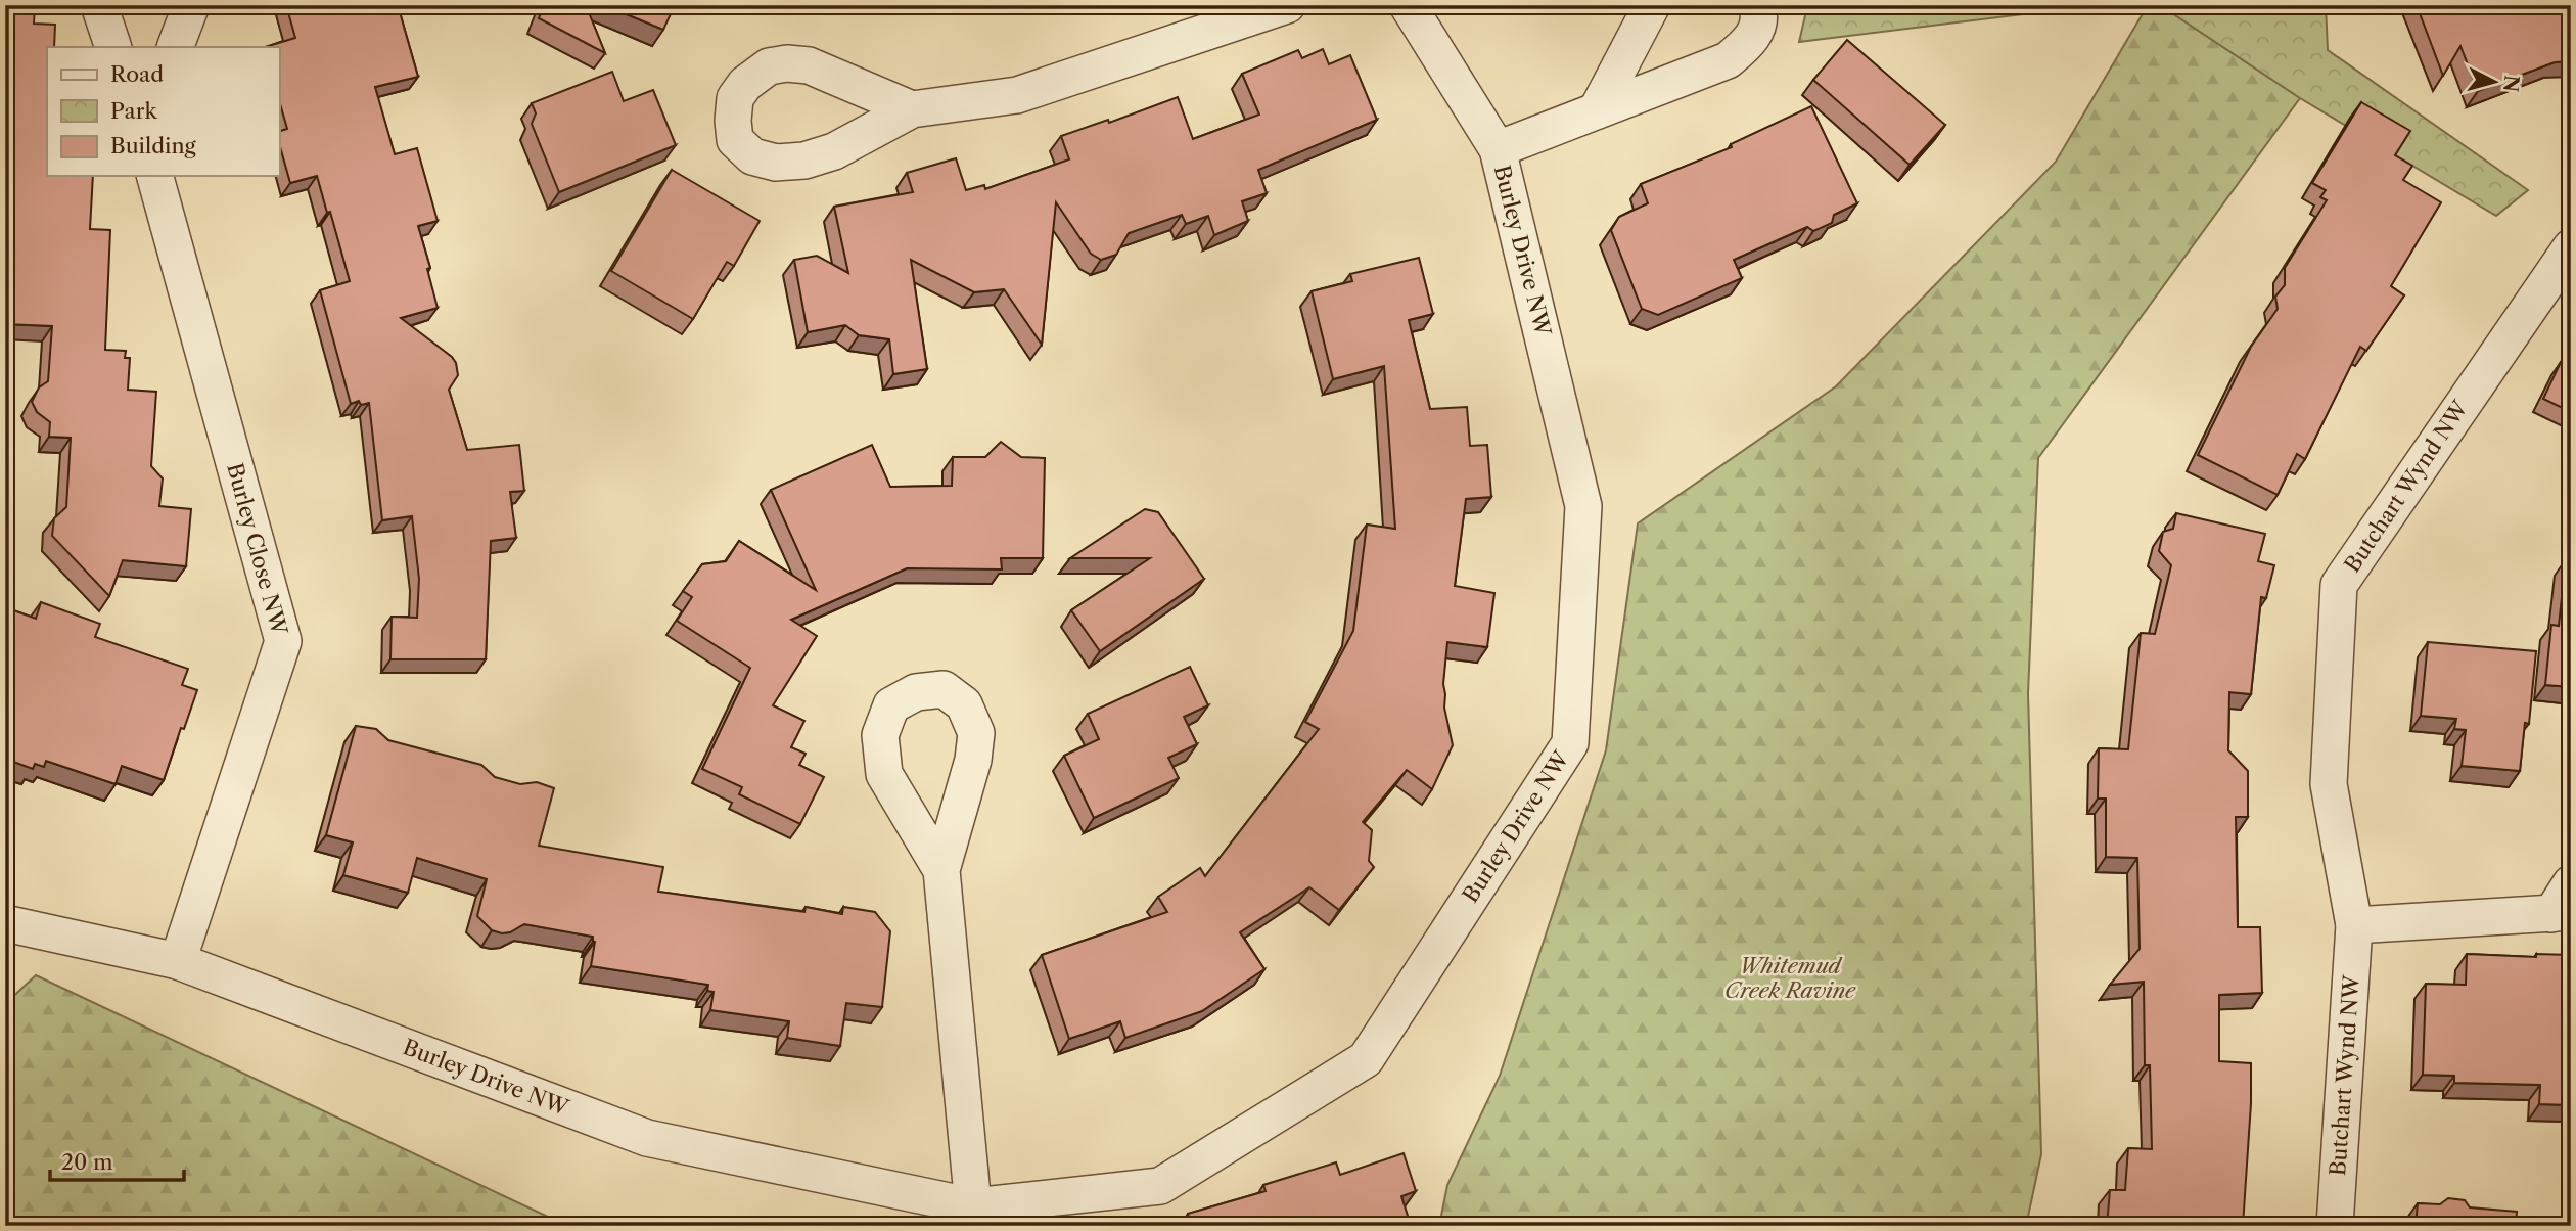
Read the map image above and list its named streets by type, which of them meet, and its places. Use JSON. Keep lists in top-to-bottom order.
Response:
{
  "streets": {
    "street": ["Burley Drive NW", "Butchart Wynd NW", "Burley Close NW"]
  },
  "crossings": [
    ["Burley Drive NW", "Burley Close NW"]
  ],
  "parks": ["Whitemud Creek Ravine"],
  "legend": ["Road", "Park", "Building"],
  "scale_bar": "20 m",
  "north": "right"
}
